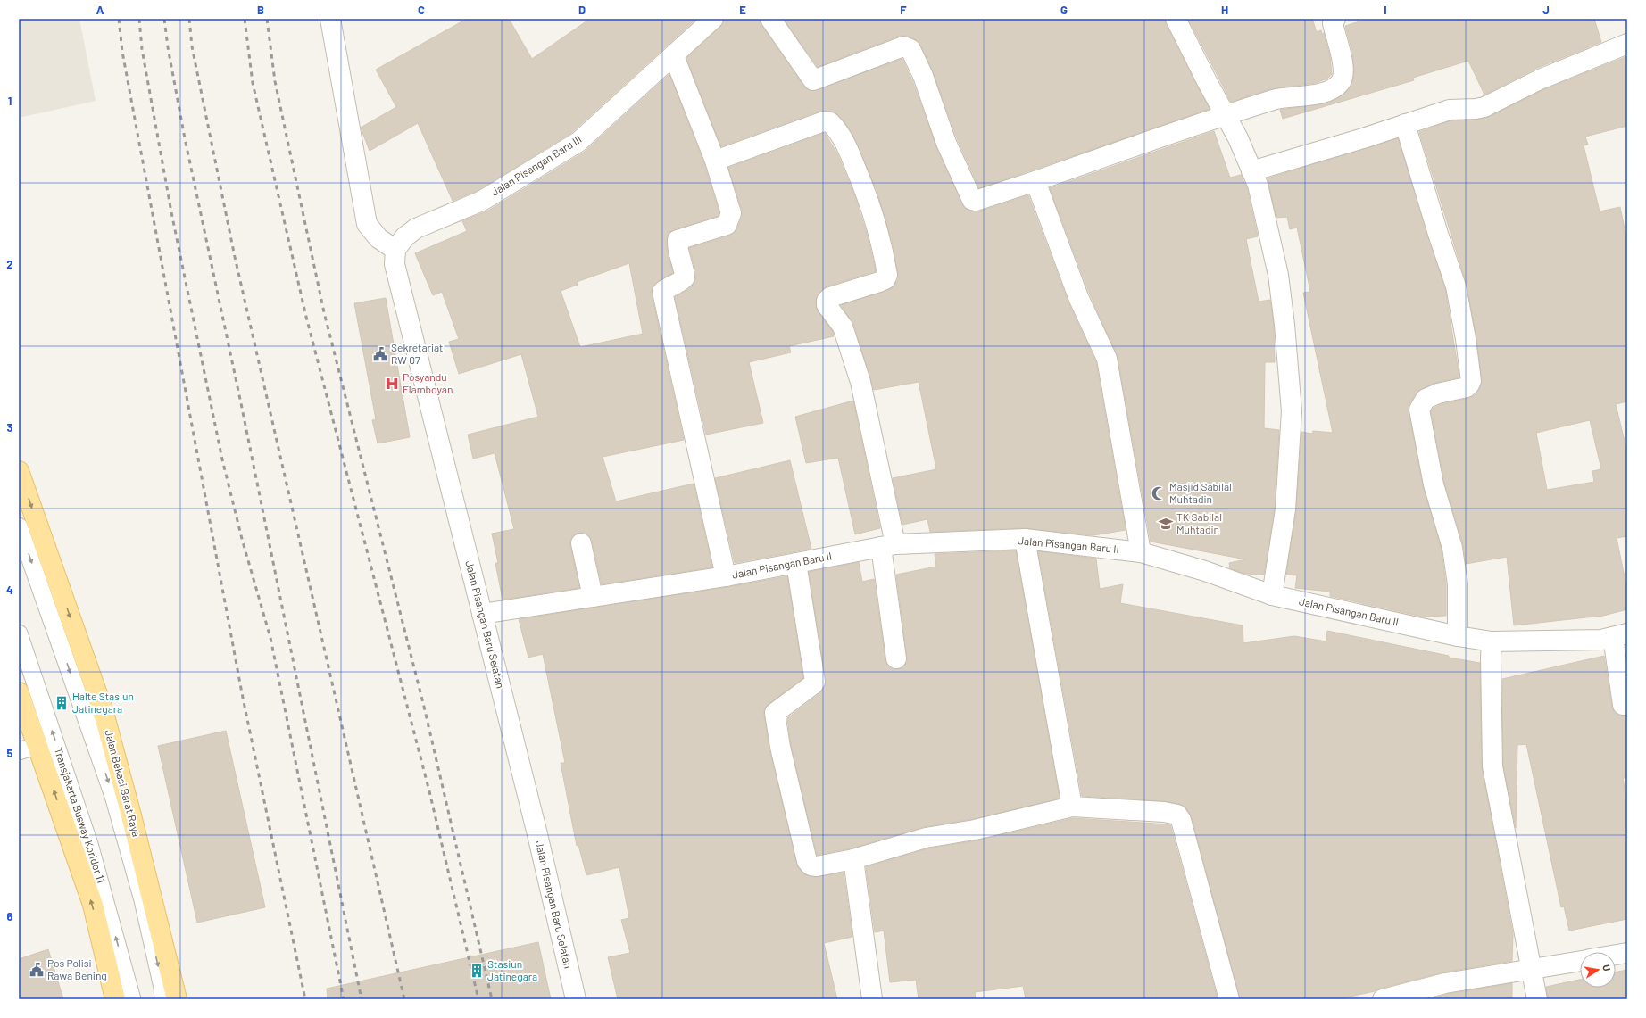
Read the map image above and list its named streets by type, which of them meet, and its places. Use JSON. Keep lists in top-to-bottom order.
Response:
{
  "streets": {
    "main road": ["Jalan Bekasi Barat Raya"],
    "street": ["Jalan Pisangan Baru III", "Jalan Pisangan Baru II", "Jalan Pisangan Baru Selatan"],
    "lane": ["Transjakarta Busway Koridor 11"]
  },
  "crossings": [
    ["Jalan Pisangan Baru III", "Jalan Pisangan Baru Selatan"],
    ["Jalan Pisangan Baru II", "Jalan Pisangan Baru Selatan"]
  ],
  "places": {
    "public building": ["Sekretariat RW 07", "Pos Polisi Rawa Bening"],
    "hospital": ["Posyandu Flamboyan"],
    "mosque": ["Masjid Sabilal Muhtadin"],
    "school or university": ["TK Sabilal Muhtadin"],
    "building": ["Halte Stasiun Jatinegara", "Stasiun Jatinegara"]
  },
  "north": "right",
  "grid": {
    "columns": [
      "A",
      "B",
      "C",
      "D",
      "E",
      "F",
      "G",
      "H",
      "I",
      "J"
    ],
    "rows": [
      "1",
      "2",
      "3",
      "4",
      "5",
      "6"
    ]
  }
}
